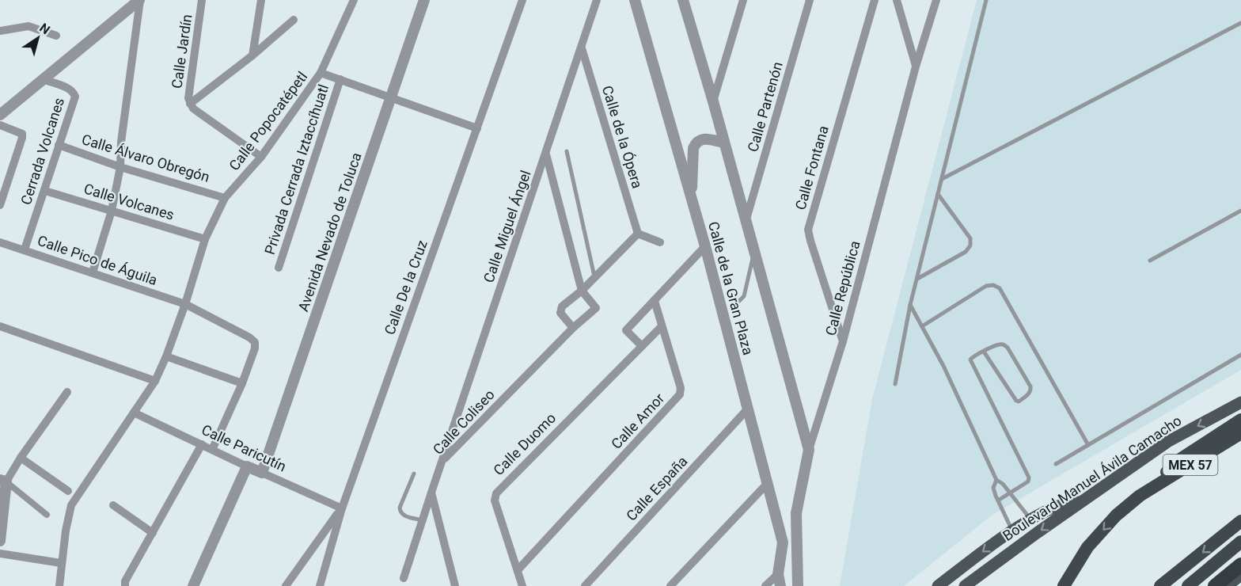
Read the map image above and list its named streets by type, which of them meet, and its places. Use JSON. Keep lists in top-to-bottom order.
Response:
{
  "streets": {
    "highway": ["MEX 57"],
    "main road": ["Boulevard Manuel Ávila Camacho"],
    "street": [
      "Calle Jardín",
      "Calle Partenón",
      "Calle Popocatépetl",
      "Calle de la Ópera",
      "Cerrada Volcanes",
      "Calle Álvaro Obregón",
      "Calle Fontana",
      "Privada Cerrada Iztaccíhuatl",
      "Calle Volcanes",
      "Calle Miguel Ángel",
      "Avenida Nevado de Toluca",
      "Calle Pico de Águila",
      "Calle De la Cruz",
      "Calle de la Gran Plaza",
      "Calle República",
      "Calle Amor",
      "Calle Coliseo",
      "Calle Duomo",
      "Calle Paricutín",
      "Calle España"
    ]
  },
  "crossings": [
    ["Calle Jardín", "Calle Popocatépetl"],
    ["Calle Popocatépetl", "Calle Álvaro Obregón"],
    ["Calle Popocatépetl", "Calle Volcanes"],
    ["Calle Popocatépetl", "Calle Pico de Águila"],
    ["Calle Popocatépetl", "Calle Paricutín"],
    ["Calle de la Ópera", "Calle Miguel Ángel"],
    ["Cerrada Volcanes", "Calle Álvaro Obregón"],
    ["Cerrada Volcanes", "Calle Volcanes"],
    ["Cerrada Volcanes", "Calle Pico de Águila"],
    ["Calle Fontana", "Calle República"],
    ["Calle Miguel Ángel", "Calle Coliseo"],
    ["Avenida Nevado de Toluca", "Calle Paricutín"],
    ["Calle De la Cruz", "Calle Paricutín"],
    ["Calle de la Gran Plaza", "Calle España"],
    ["Calle Amor", "Calle Duomo"]
  ],
  "north": "top right"
}
